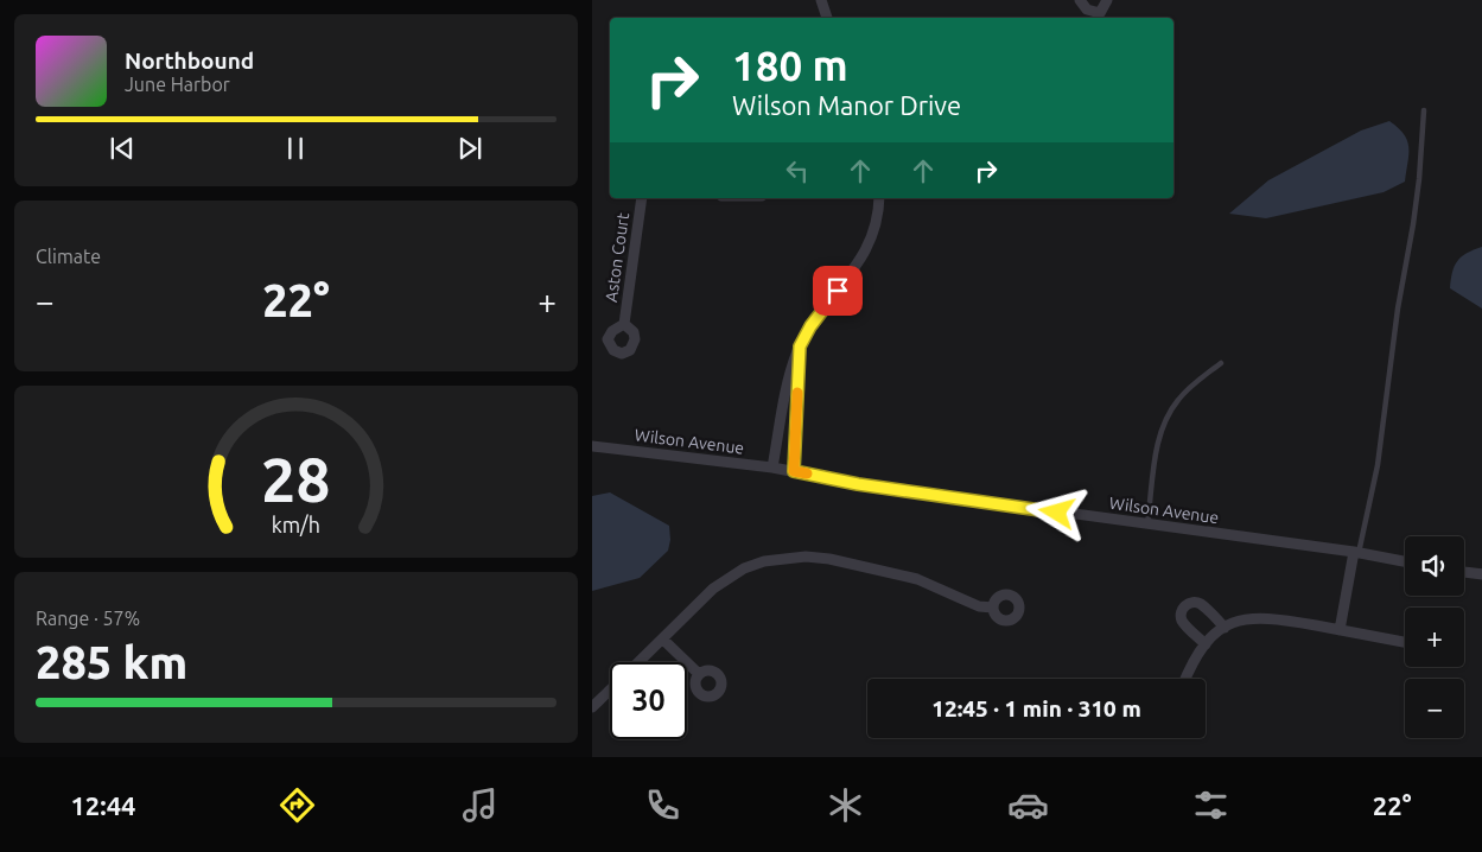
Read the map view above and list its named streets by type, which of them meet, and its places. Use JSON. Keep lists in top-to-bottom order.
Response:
{
  "streets": {
    "street": ["Aston Court", "Wilson Avenue"]
  },
  "page": {
    "turn": ["180 m", "Wilson Manor Drive"],
    "song": ["Northbound", "June Harbor"],
    "tile": [
      "Climate",
      ["Range · 57%", "285 km"]
    ],
    "heat": ["−", "22°", "+"],
    "map_buttons": ["+", "−"],
    "limit": "30",
    "trip": "12:45 · 1 min · 310 m",
    "tabs": ["12:44", "22°"],
    "gauge": ["28", "km/h"]
  }
}
